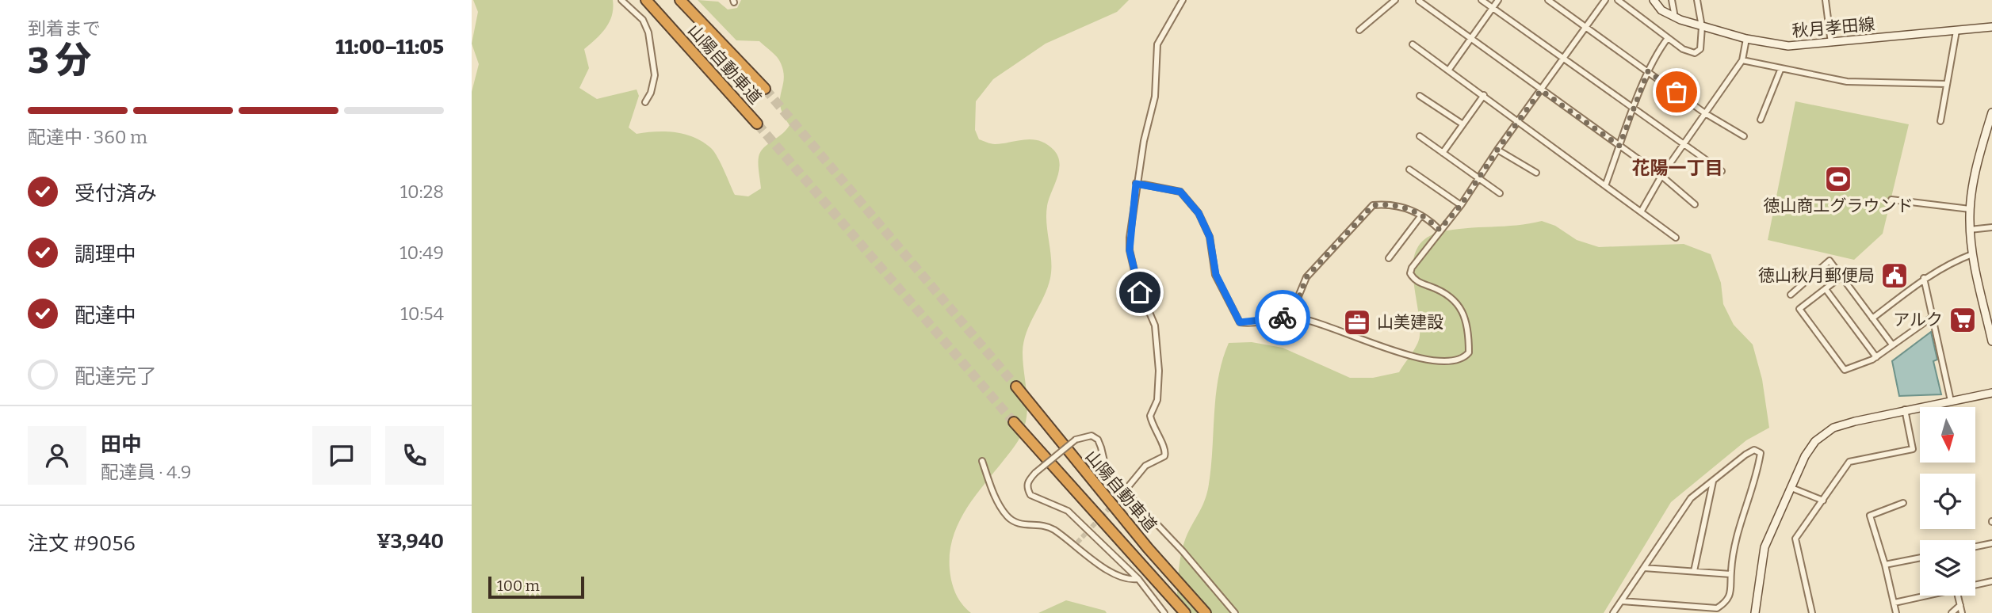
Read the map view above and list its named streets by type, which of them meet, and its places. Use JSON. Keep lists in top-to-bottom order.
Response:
{
  "streets": {
    "highway": ["山陽自動車道"],
    "street": ["秋月孝田線"]
  },
  "districts": ["花陽一丁目"],
  "places": {
    "sports": ["徳山商工グラウンド"],
    "public building": ["徳山秋月郵便局"],
    "supermarket": ["アルク"],
    "office": ["山美建設"]
  },
  "scale_bar": "100 m",
  "north": "bottom",
  "page": {
    "heading": ["3 分", "到着まで", "11:00–11:05"],
    "panel": [
      "田中",
      "配達員 · 4.9",
      "注文 #9056",
      "¥3,940"
    ],
    "bar": "配達中 · 360 m",
    "list": [
      ["受付済み", "10:28"],
      ["調理中", "10:49"],
      ["配達中", "10:54"],
      "配達完了"
    ],
    "scale": "100 m"
  }
}
